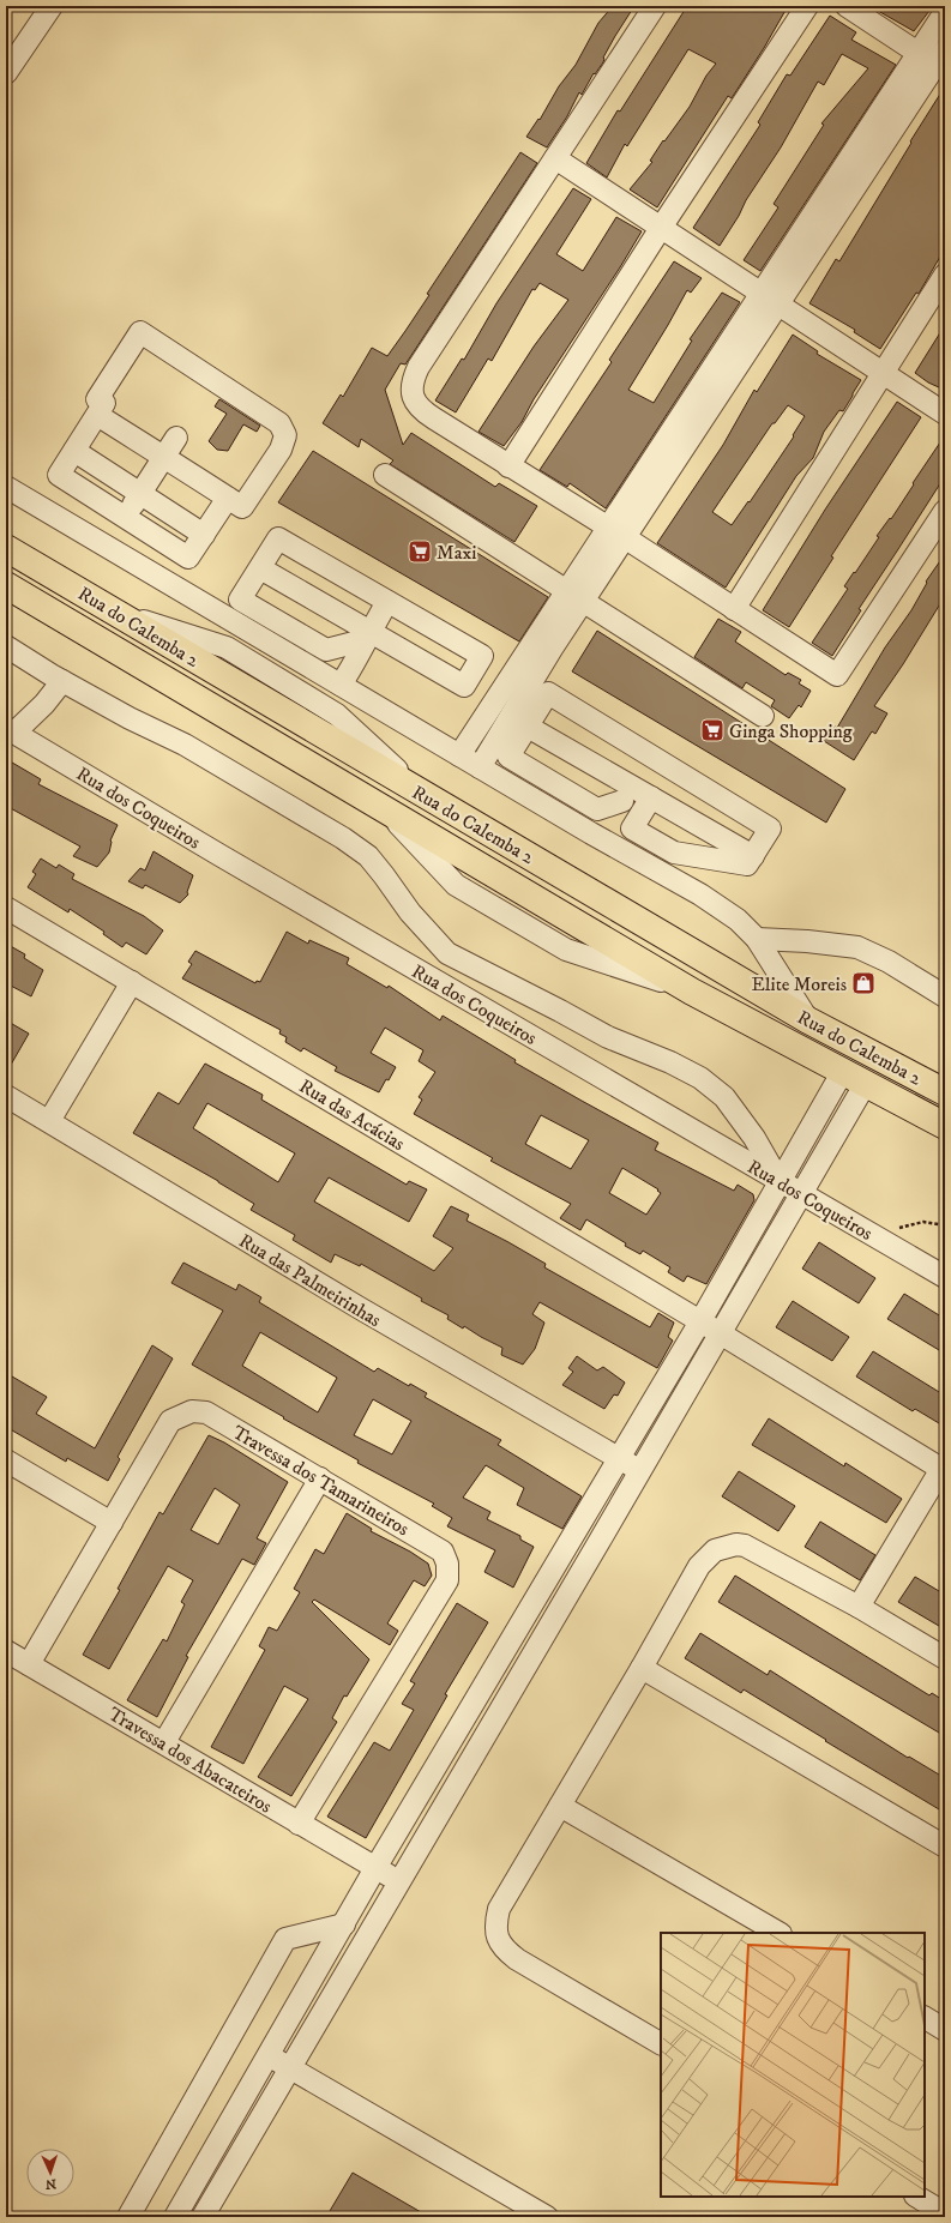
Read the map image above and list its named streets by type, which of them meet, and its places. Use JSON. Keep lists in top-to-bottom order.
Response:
{
  "streets": {
    "main road": ["Rua do Calemba 2"],
    "street": [
      "Rua dos Coqueiros",
      "Rua das Acácias",
      "Rua das Palmeirinhas",
      "Travessa dos Tamarineiros",
      "Travessa dos Abacateiros"
    ]
  },
  "crossings": [
    ["Travessa dos Tamarineiros", "Travessa dos Abacateiros"]
  ],
  "places": {
    "supermarket": ["Maxi", "Ginga Shopping"],
    "shop": ["Elite Moreis"]
  },
  "north": "bottom"
}
